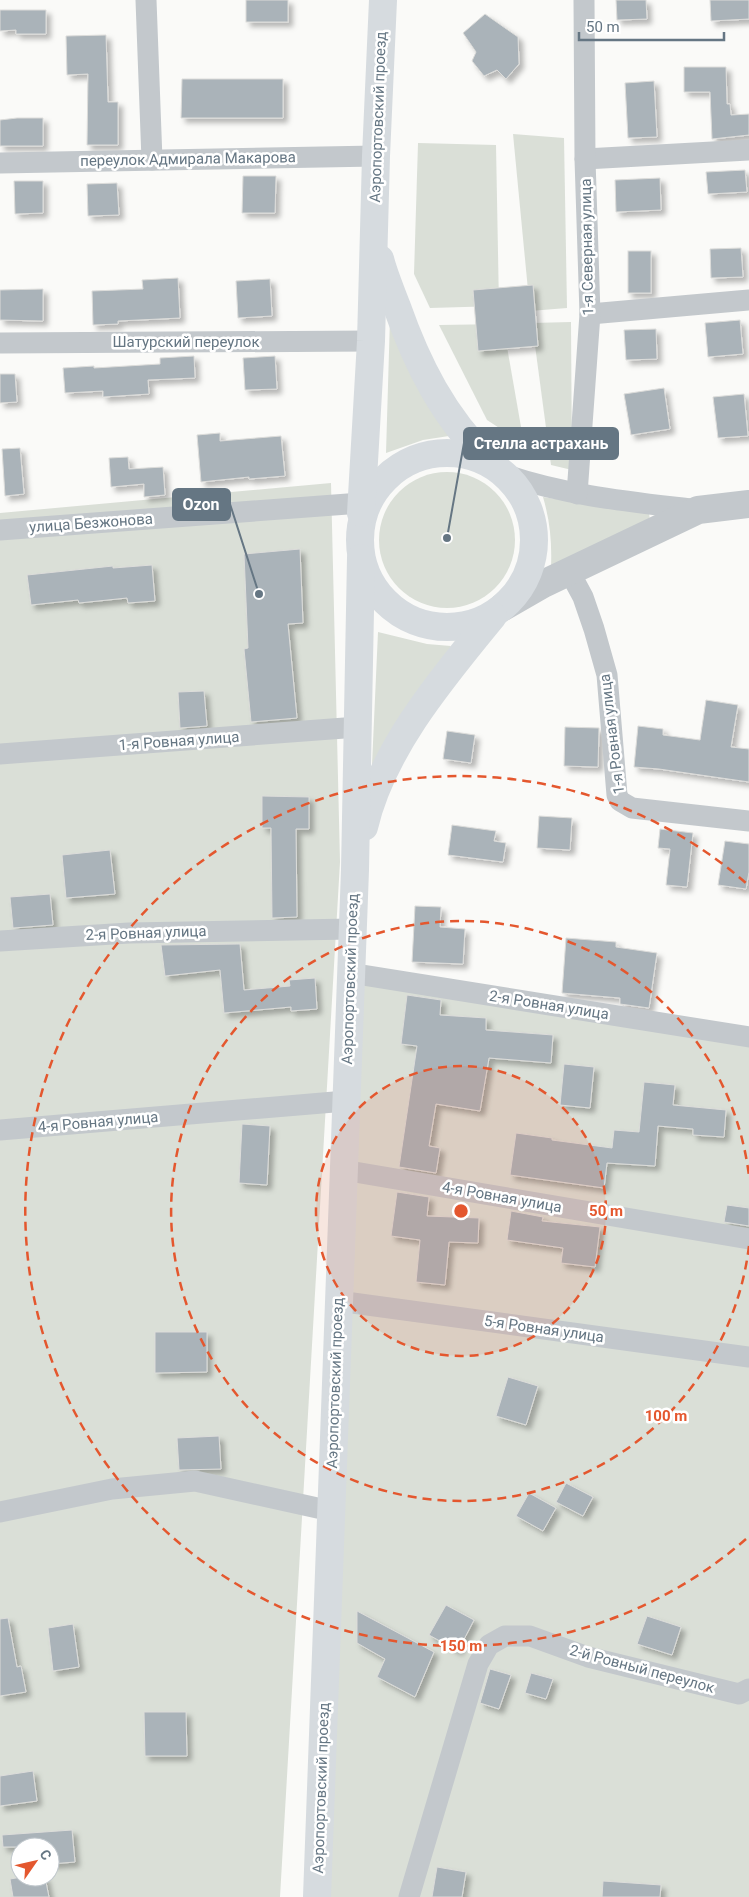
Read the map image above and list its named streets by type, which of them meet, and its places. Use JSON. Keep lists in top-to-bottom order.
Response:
{
  "streets": {
    "main road": ["Аэропортовский проезд"],
    "street": [
      "переулок Адмирала Макарова",
      "1-я Северная улица",
      "Шатурский переулок",
      "улица Безжонова",
      "1-я Ровная улица",
      "2-я Ровная улица",
      "4-я Ровная улица",
      "5-я Ровная улица",
      "2-й Ровный переулок"
    ]
  },
  "crossings": [
    ["Аэропортовский проезд", "переулок Адмирала Макарова"],
    ["Аэропортовский проезд", "2-я Ровная улица"],
    ["Аэропортовский проезд", "4-я Ровная улица"],
    ["Аэропортовский проезд", "5-я Ровная улица"]
  ],
  "places": ["Стелла астрахань", "Ozon"],
  "scale_bar": "50 m",
  "north": "top right",
  "rings": ["50 m", "100 m", "150 m"]
}
